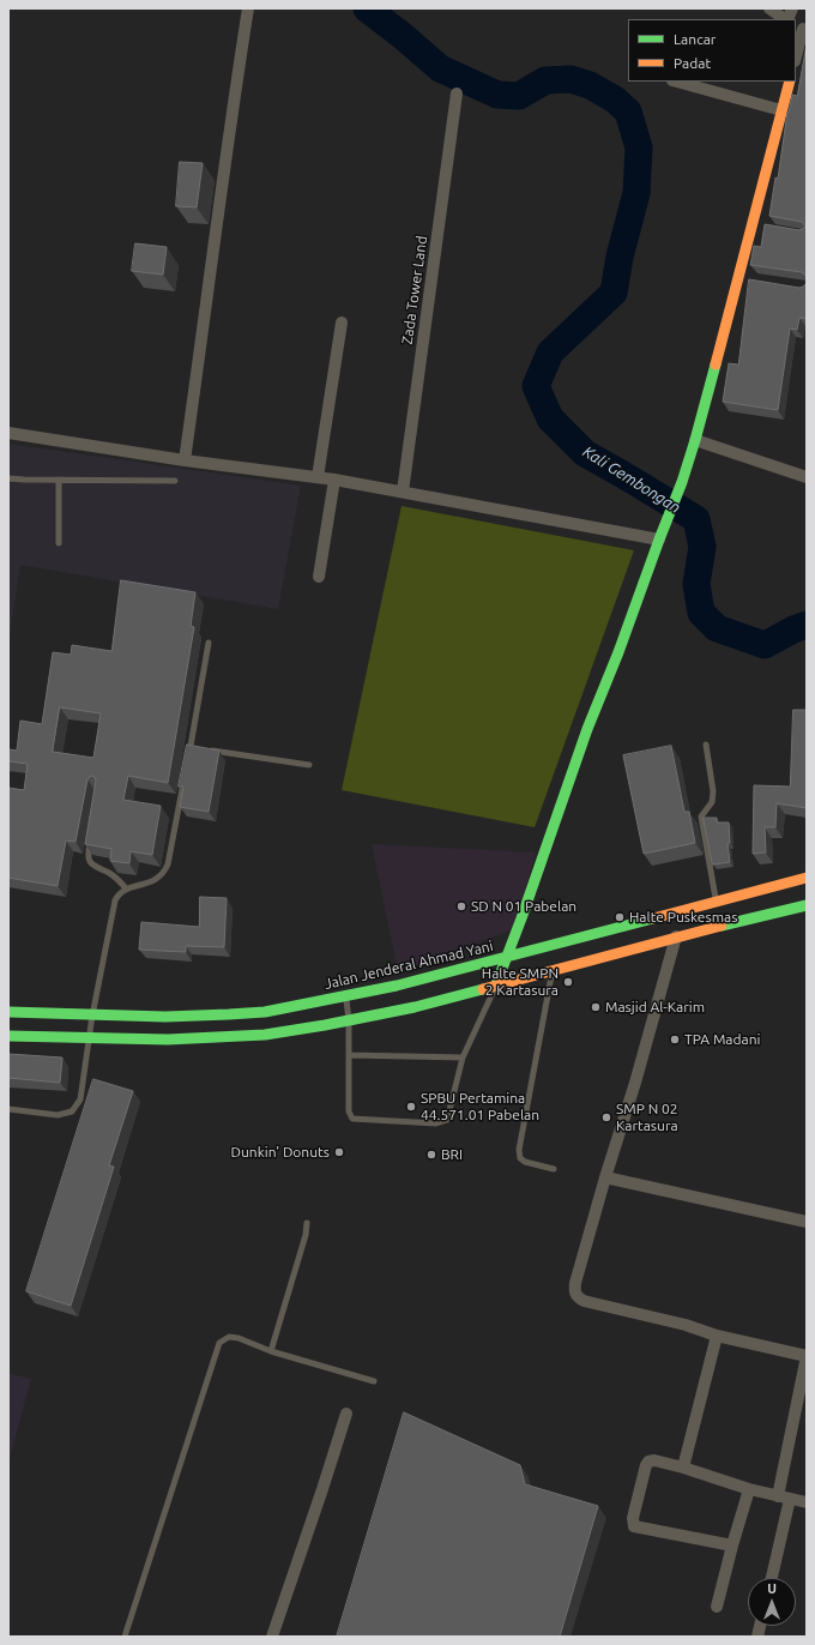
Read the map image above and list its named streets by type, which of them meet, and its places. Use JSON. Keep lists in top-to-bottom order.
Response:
{
  "streets": {
    "main road": ["Jalan Jenderal Ahmad Yani"],
    "street": ["Zada Tower Land"]
  },
  "water": ["Kali Gembongan"],
  "places": [
    "SD N 01 Pabelan",
    "Halte Puskesmas",
    "Halte SMPN 2 Kartasura",
    "Masjid Al-Karim",
    "TPA Madani",
    "SPBU Pertamina 44.571.01 Pabelan",
    "SMP N 02 Kartasura",
    "Dunkin' Donuts",
    "BRI"
  ],
  "legend": ["Lancar", "Padat"],
  "north": "top"
}
